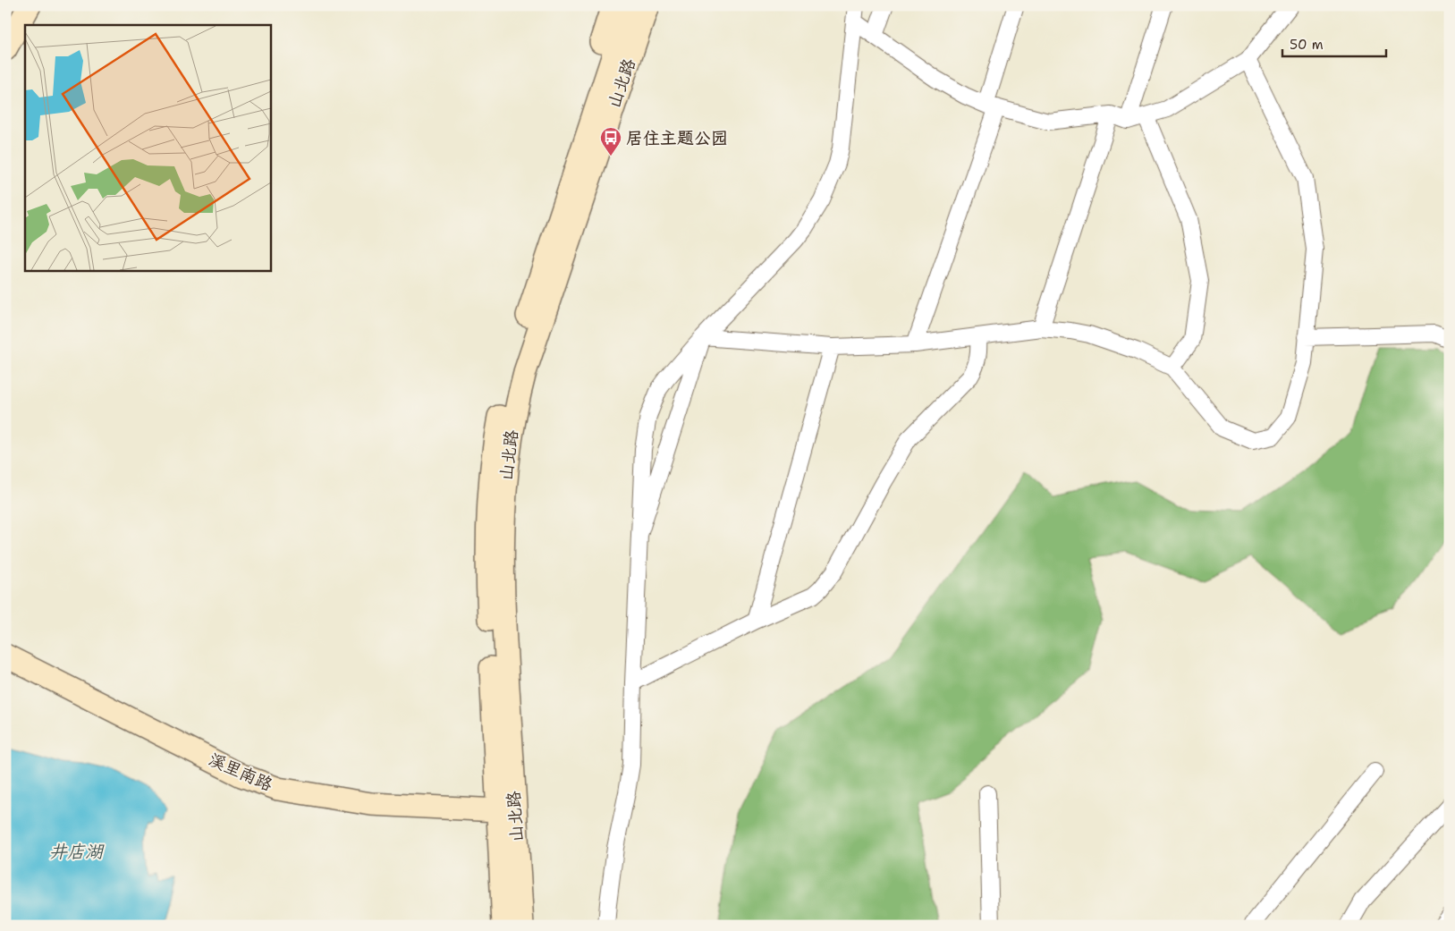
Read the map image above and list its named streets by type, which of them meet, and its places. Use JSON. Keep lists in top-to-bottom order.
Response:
{
  "streets": {
    "main road": ["山北路", "溪里南路"]
  },
  "crossings": [
    ["山北路", "溪里南路"]
  ],
  "water": ["井店湖"],
  "places": {
    "bus stop": ["居住主题公园"]
  },
  "scale_bar": "50 m"
}
